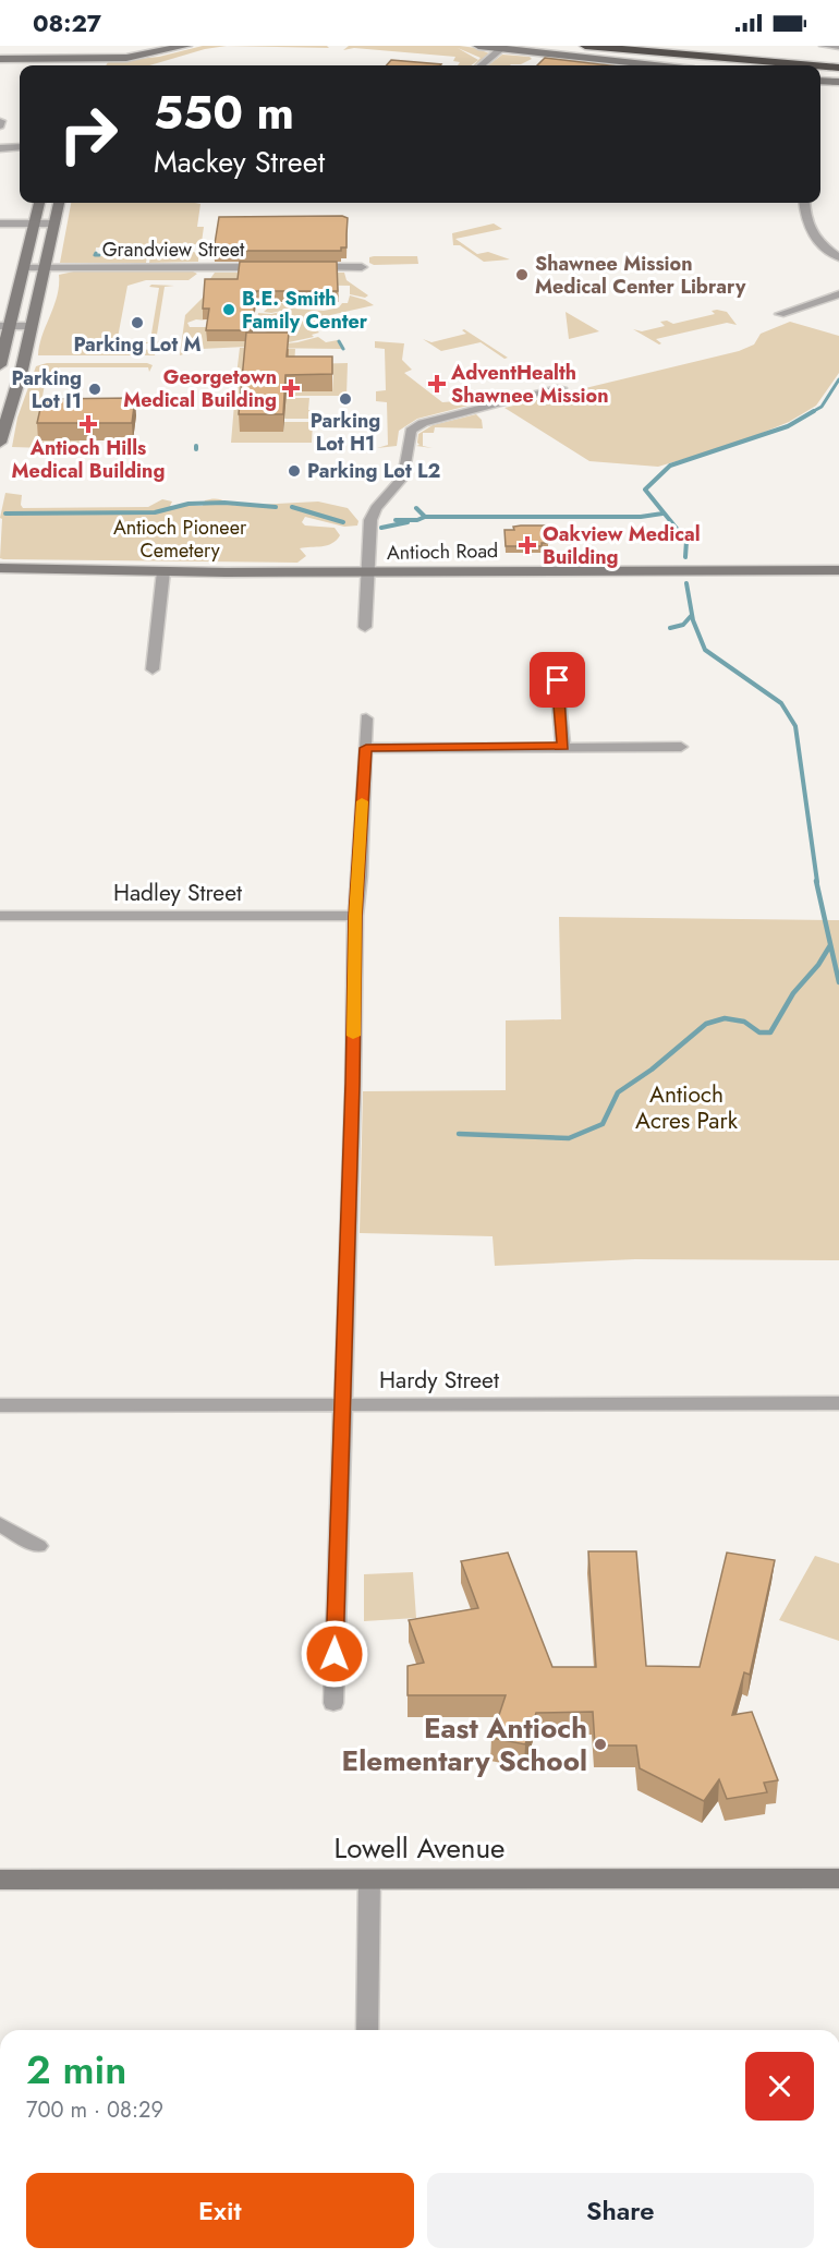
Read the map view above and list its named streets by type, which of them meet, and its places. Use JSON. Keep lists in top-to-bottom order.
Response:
{
  "streets": {
    "main road": ["Antioch Road", "Lowell Avenue"],
    "street": ["Grandview Street", "Hadley Street", "Hardy Street"]
  },
  "parks": ["Antioch Pioneer Cemetery", "Antioch Acres Park"],
  "places": {
    "other": [
      "Shawnee Mission Medical Center Library",
      "B.E. Smith Family Center",
      "Parking Lot M",
      "Parking Lot I1",
      "Parking Lot H1",
      "Parking Lot L2",
      "East Antioch Elementary School"
    ],
    "health": [
      "AdventHealth Shawnee Mission",
      "Georgetown Medical Building",
      "Antioch Hills Medical Building",
      "Oakview Medical Building"
    ]
  },
  "page": {
    "status": "08:27",
    "turn": ["550 m", "Mackey Street"],
    "heading": ["2 min", "700 m · 08:29"],
    "buttons": ["Exit", "Share"]
  }
}
